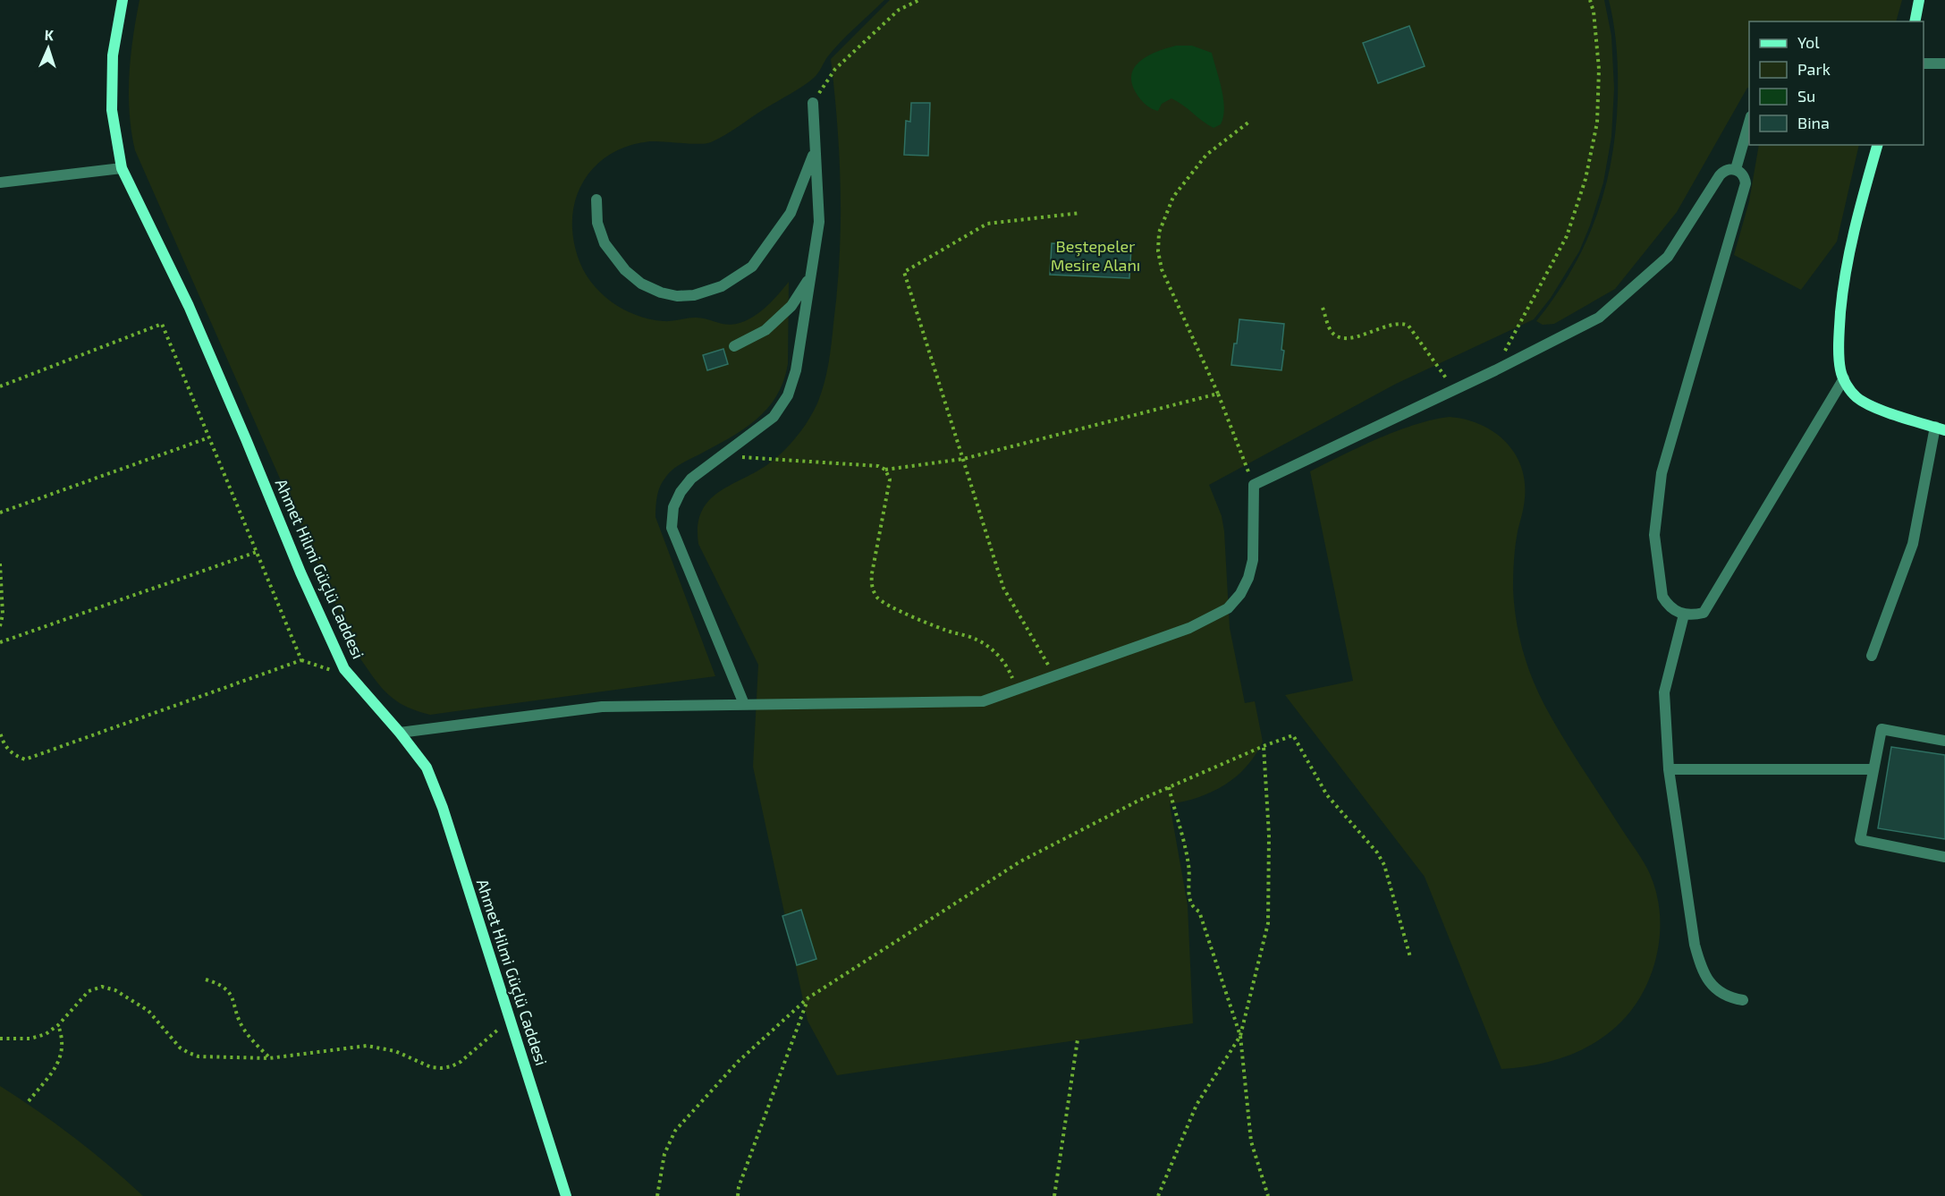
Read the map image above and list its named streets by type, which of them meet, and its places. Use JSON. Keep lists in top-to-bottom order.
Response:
{
  "streets": {
    "street": ["Ahmet Hilmi Güçlü Caddesi"]
  },
  "parks": ["Beştepeler Mesire Alanı"],
  "legend": [
    "Yol",
    "Park",
    "Su",
    "Bina"
  ],
  "north": "top"
}
